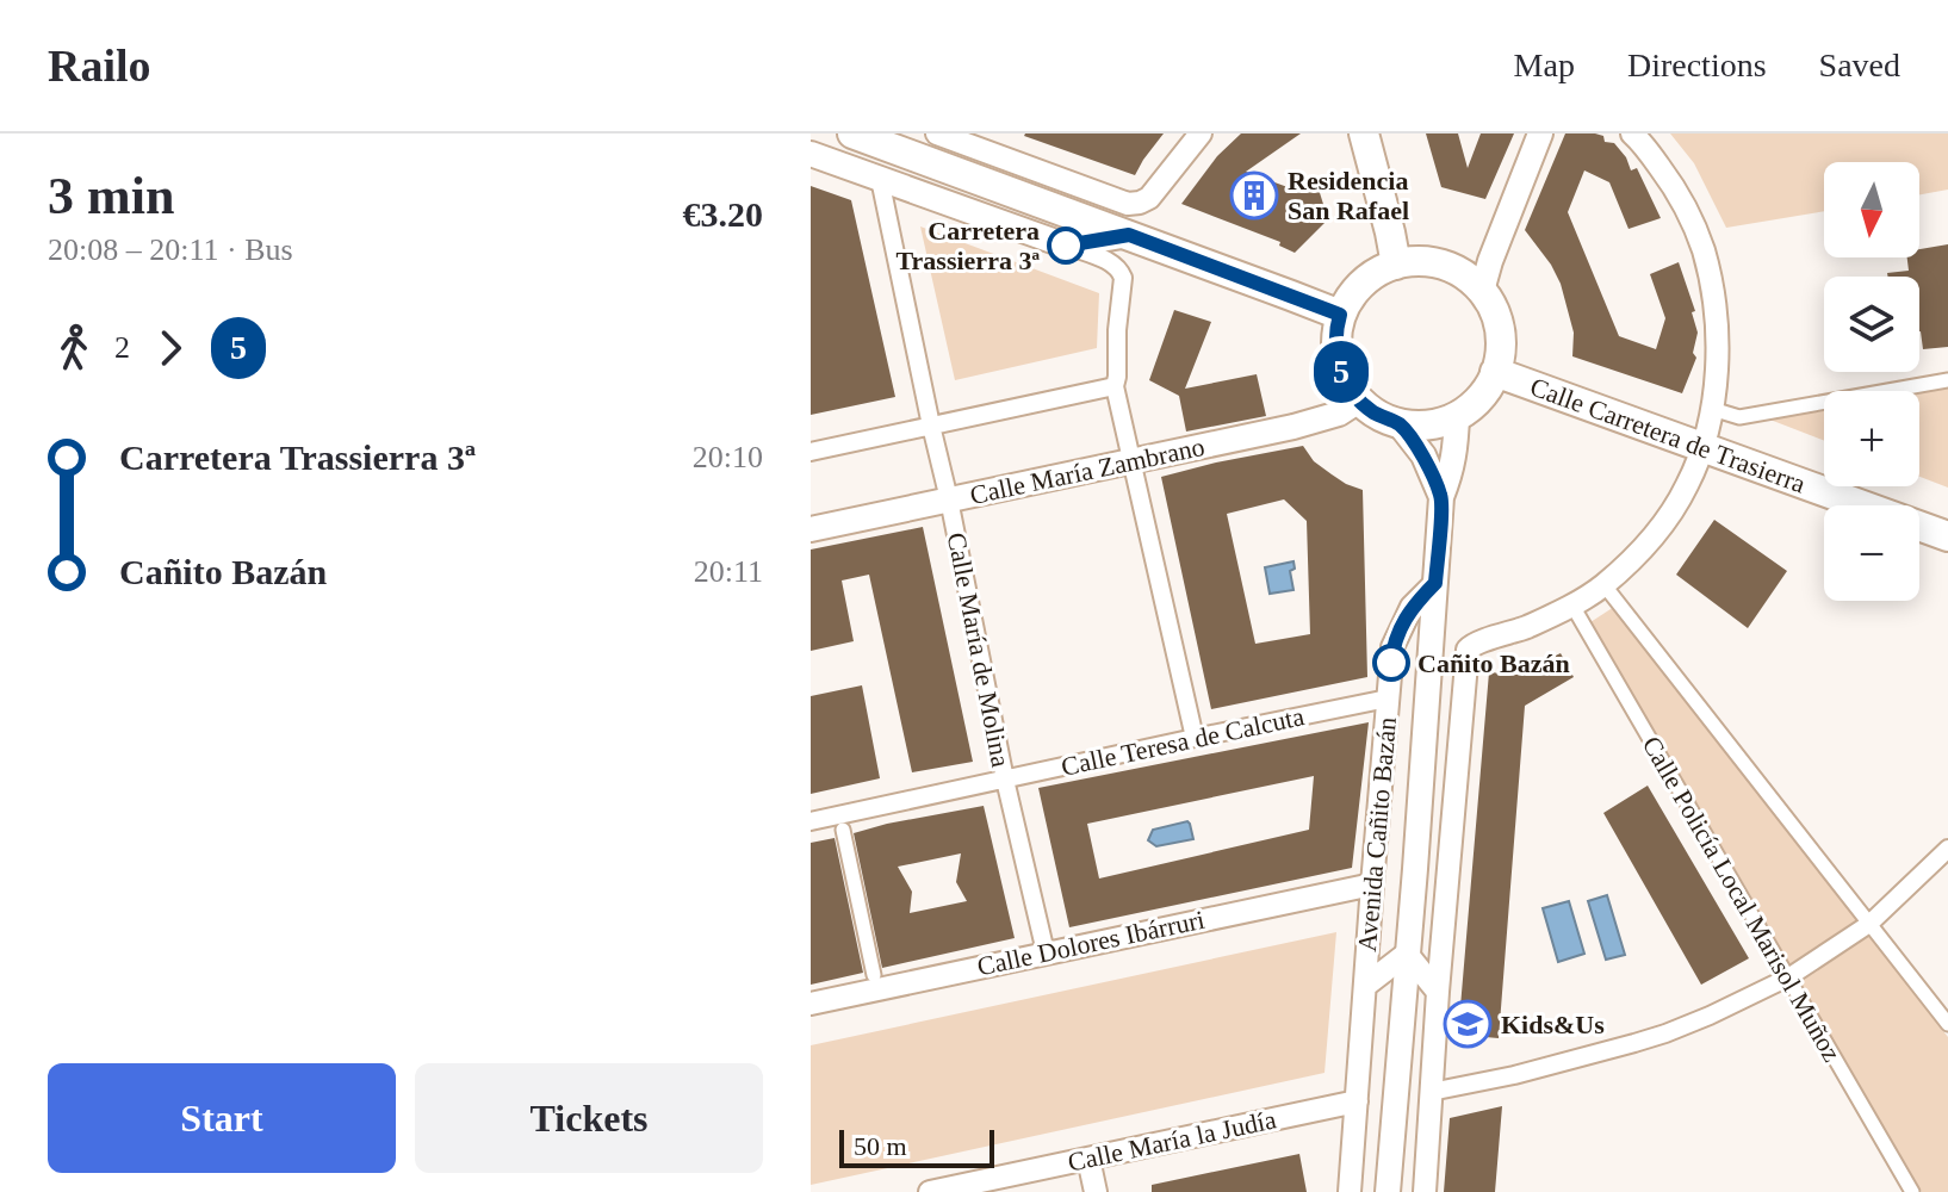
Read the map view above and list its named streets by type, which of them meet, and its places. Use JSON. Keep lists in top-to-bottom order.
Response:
{
  "streets": {
    "main road": ["Calle Carretera de Trasierra", "Calle María Zambrano", "Avenida Cañito Bazán"],
    "street": [
      "Calle María de Molina",
      "Calle Teresa de Calcuta",
      "Calle Policía Local Marisol Muñoz",
      "Calle Dolores Ibárruri",
      "Calle María la Judía"
    ]
  },
  "crossings": [
    ["Calle Carretera de Trasierra", "Calle María Zambrano"],
    ["Calle Carretera de Trasierra", "Avenida Cañito Bazán"],
    ["Calle María Zambrano", "Calle María de Molina"],
    ["Calle María Zambrano", "Avenida Cañito Bazán"],
    ["Calle María de Molina", "Calle Teresa de Calcuta"],
    ["Calle María de Molina", "Calle Dolores Ibárruri"],
    ["Calle Teresa de Calcuta", "Avenida Cañito Bazán"],
    ["Avenida Cañito Bazán", "Calle Dolores Ibárruri"],
    ["Avenida Cañito Bazán", "Calle María la Judía"]
  ],
  "places": {
    "building": ["Residencia San Rafael"],
    "other": ["Carretera Trassierra 3ª", "Cañito Bazán"],
    "school or university": ["Kids&Us"]
  },
  "lines": ["bus line 5"],
  "scale_bar": "50 m",
  "north": "bottom",
  "page": {
    "header": "Railo",
    "nav": ["Map", "Directions", "Saved"],
    "heading": ["3 min", "20:08 – 20:11 · Bus", "€3.20"],
    "on_map": "5",
    "map_buttons": ["+", "−"],
    "legs": ["2", "5"],
    "list": [
      {
        "name": "Carretera Trassierra 3ª",
        "value": "20:10"
      },
      {
        "name": "Cañito Bazán",
        "value": "20:11"
      }
    ],
    "buttons": ["Start", "Tickets"],
    "scale": "50 m"
  }
}
